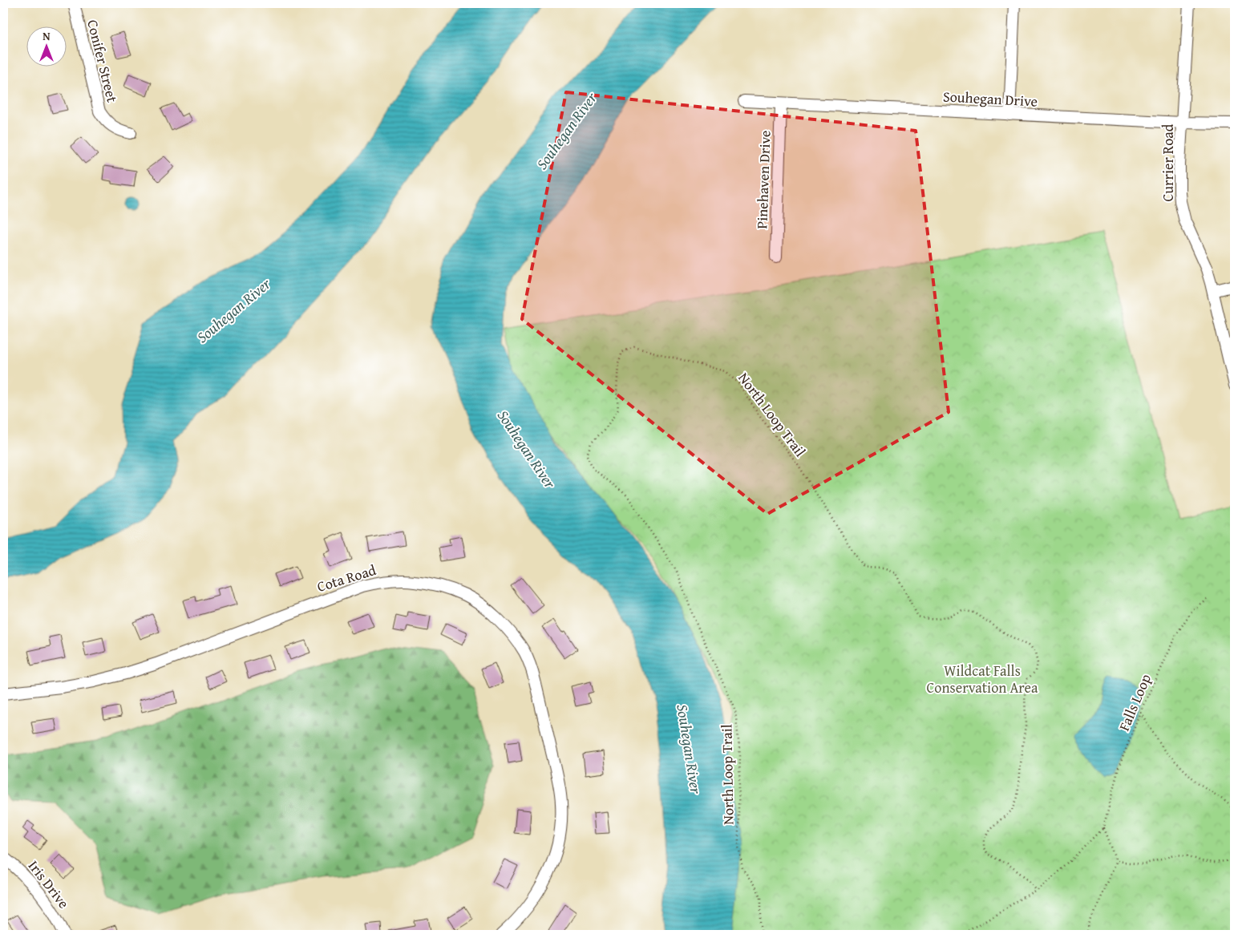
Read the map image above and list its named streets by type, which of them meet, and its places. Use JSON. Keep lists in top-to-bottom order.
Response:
{
  "streets": {
    "street": [
      "Conifer Street",
      "Souhegan Drive",
      "Currier Road",
      "Pinehaven Drive",
      "Cota Road",
      "Iris Drive"
    ],
    "path": ["North Loop Trail", "Falls Loop"]
  },
  "crossings": [
    ["Souhegan Drive", "Currier Road"],
    ["Souhegan Drive", "Pinehaven Drive"]
  ],
  "water": ["Souhegan River"],
  "parks": ["Wildcat Falls Conservation Area"],
  "north": "top"
}
